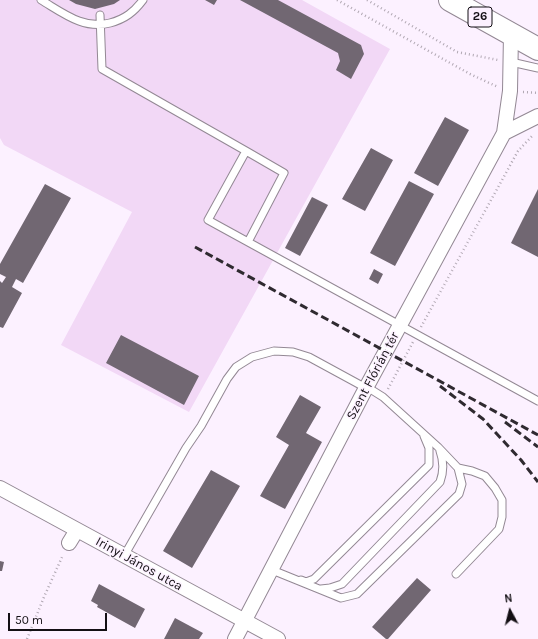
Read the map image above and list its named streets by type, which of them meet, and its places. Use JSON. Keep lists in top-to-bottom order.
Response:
{
  "streets": {
    "main road": ["26"],
    "street": ["Szent Flórián tér", "Irinyi János utca"]
  },
  "crossings": [
    ["26", "Szent Flórián tér"],
    ["Szent Flórián tér", "Irinyi János utca"]
  ],
  "scale_bar": "50 m",
  "north": "top"
}
